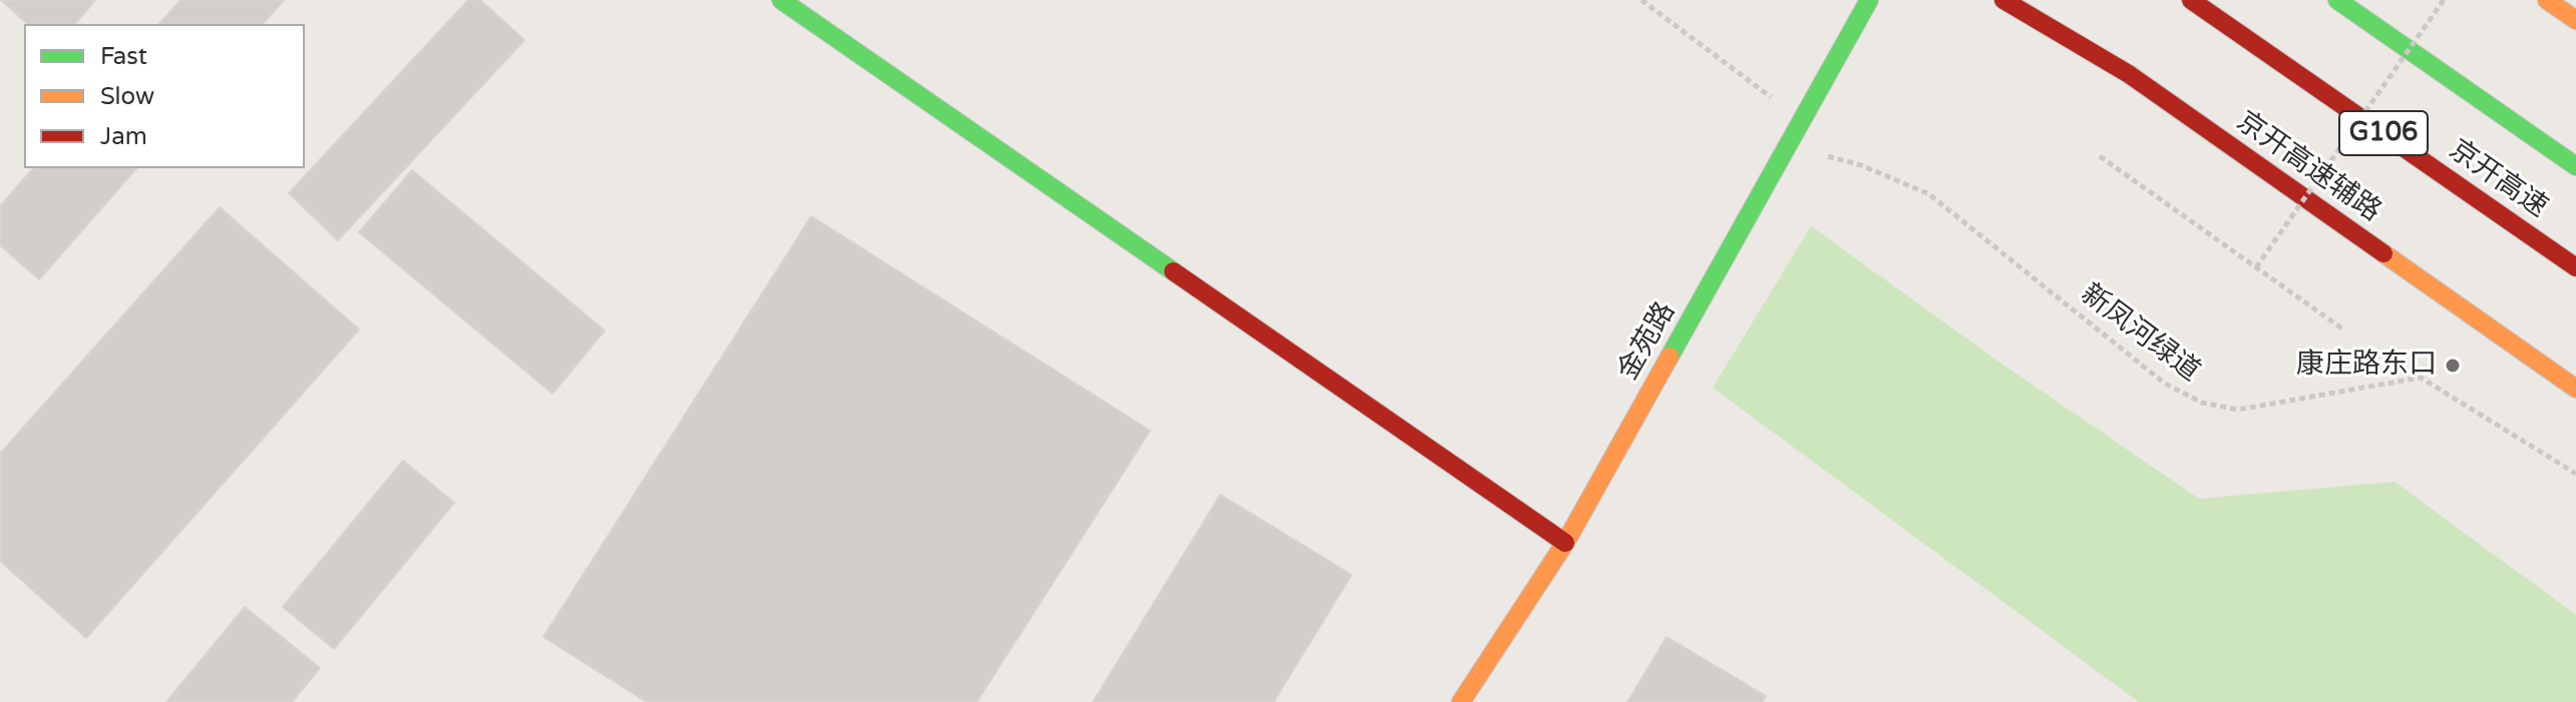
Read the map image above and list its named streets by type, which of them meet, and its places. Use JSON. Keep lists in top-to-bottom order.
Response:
{
  "streets": {
    "main road": [
      "G106",
      "京开高速辅路",
      "京开高速",
      "金苑路"
    ],
    "path": ["新凤河绿道"]
  },
  "crossings": [
    ["新凤河绿道", "金苑路"]
  ],
  "places": ["康庄路东口"],
  "legend": ["Fast", "Slow", "Jam"]
}
